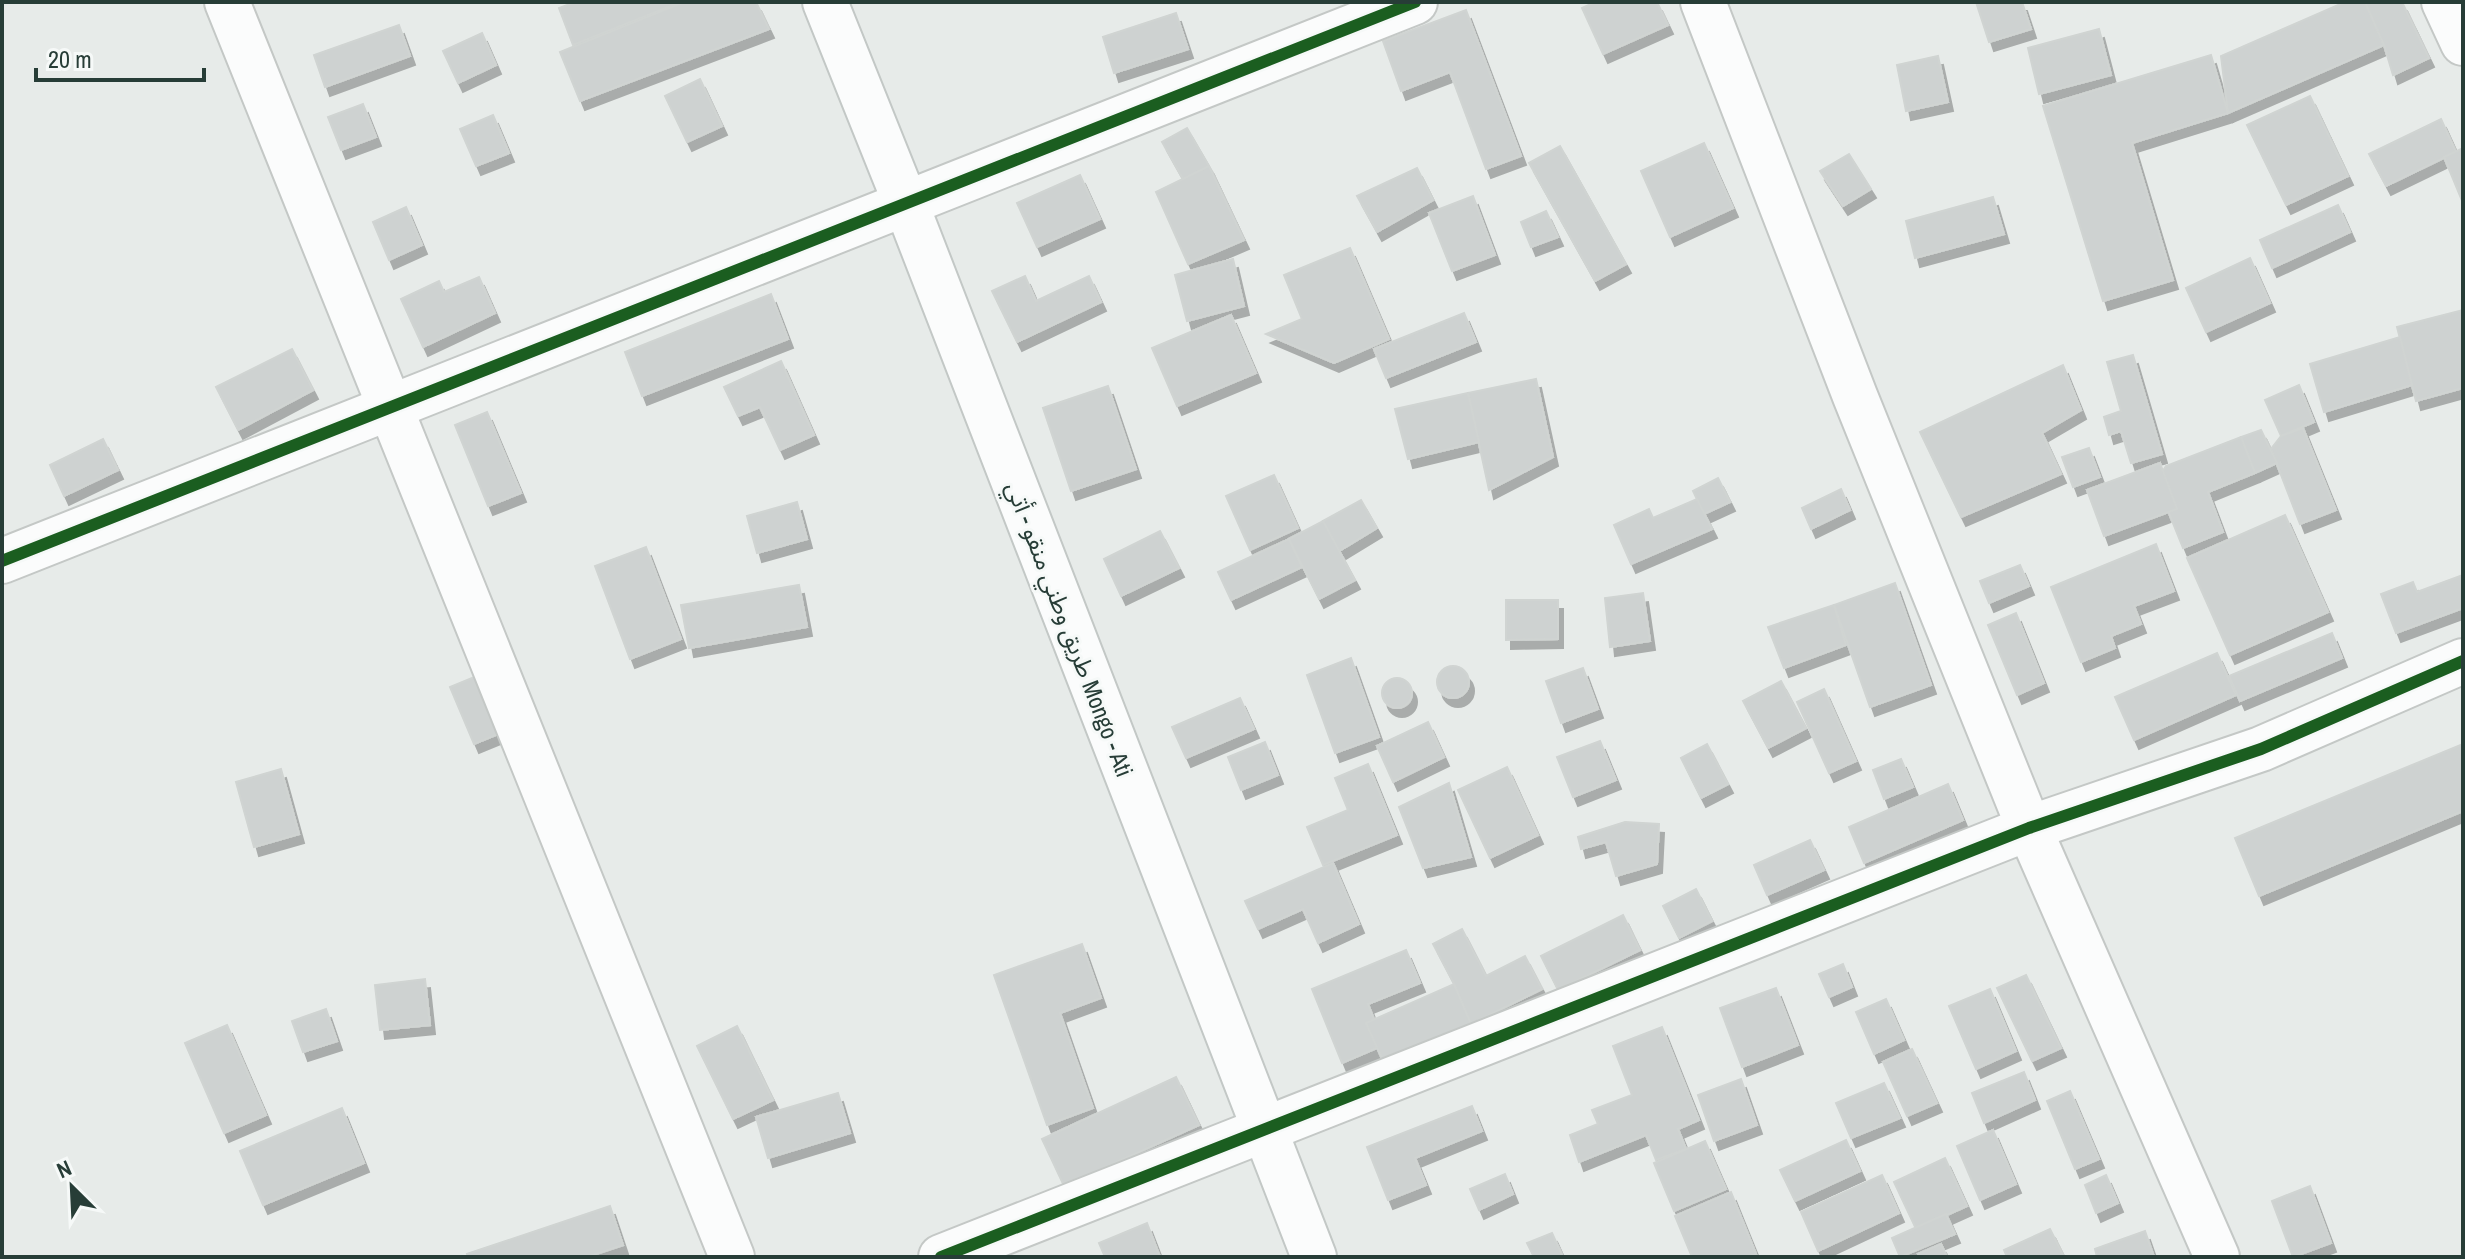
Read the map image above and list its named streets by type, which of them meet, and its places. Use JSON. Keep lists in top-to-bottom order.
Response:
{
  "streets": {
    "street": ["طريق وطني منقو - أتي Mongo - Ati"]
  },
  "scale_bar": "20 m",
  "north": "top left"
}
